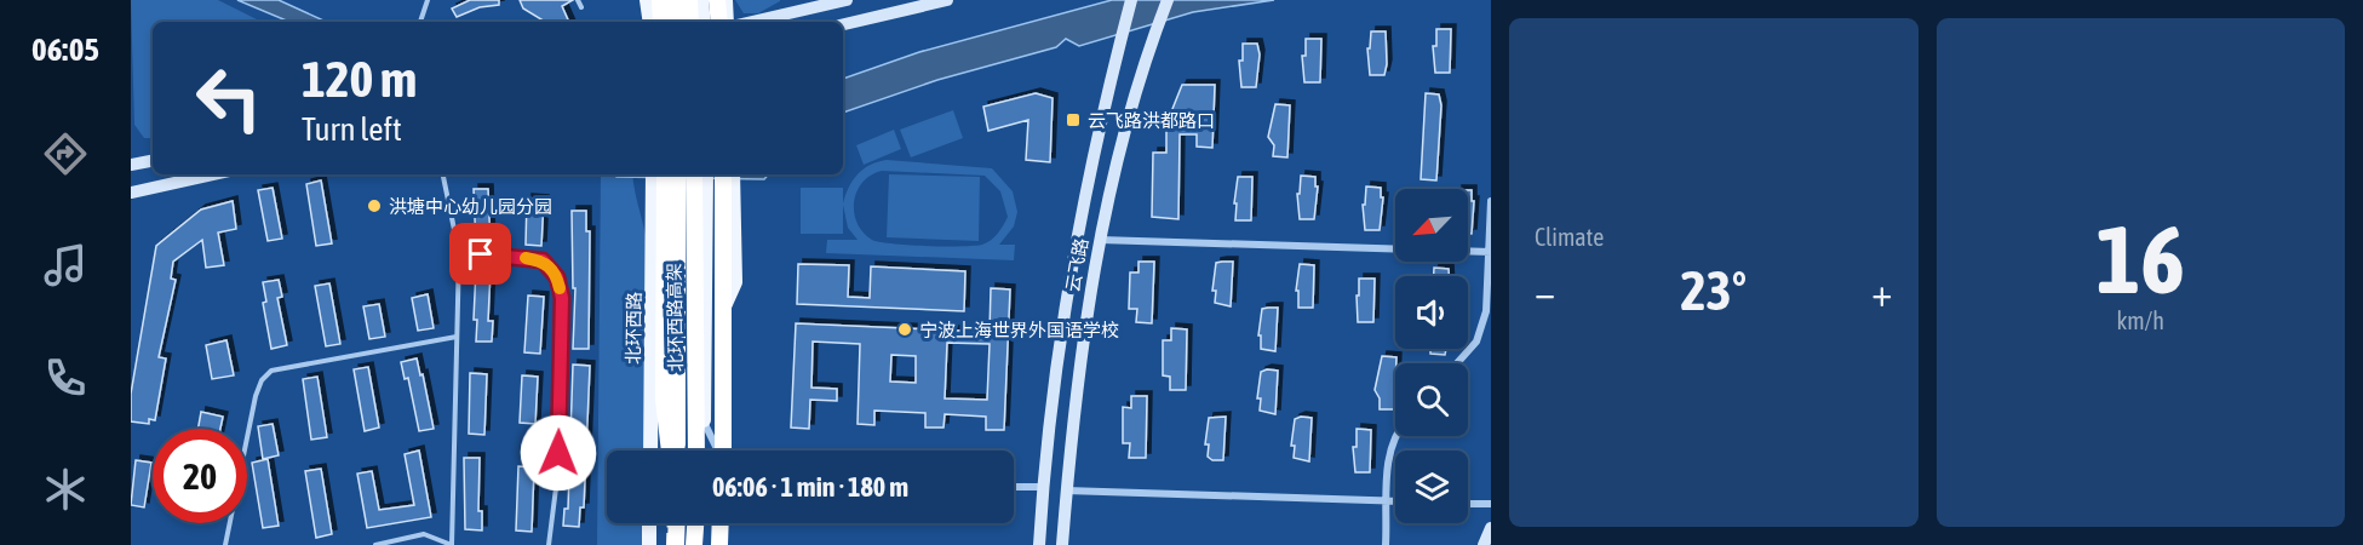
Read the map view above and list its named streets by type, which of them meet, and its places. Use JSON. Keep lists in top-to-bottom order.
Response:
{
  "streets": {
    "highway": ["北环西路高架"],
    "main road": ["云飞路", "北环西路"]
  },
  "places": {
    "transit": ["云飞路洪都路口"],
    "other": ["洪塘中心幼儿园分园", "宁波上海世界外国语学校"]
  },
  "north": "bottom left",
  "page": {
    "tabs": "06:05",
    "tile": [
      "Climate",
      ["16", "km/h"]
    ],
    "turn": ["120 m", "Turn left"],
    "heat": ["−", "23°", "+"],
    "limit": "20",
    "trip": "06:06 · 1 min · 180 m"
  }
}
